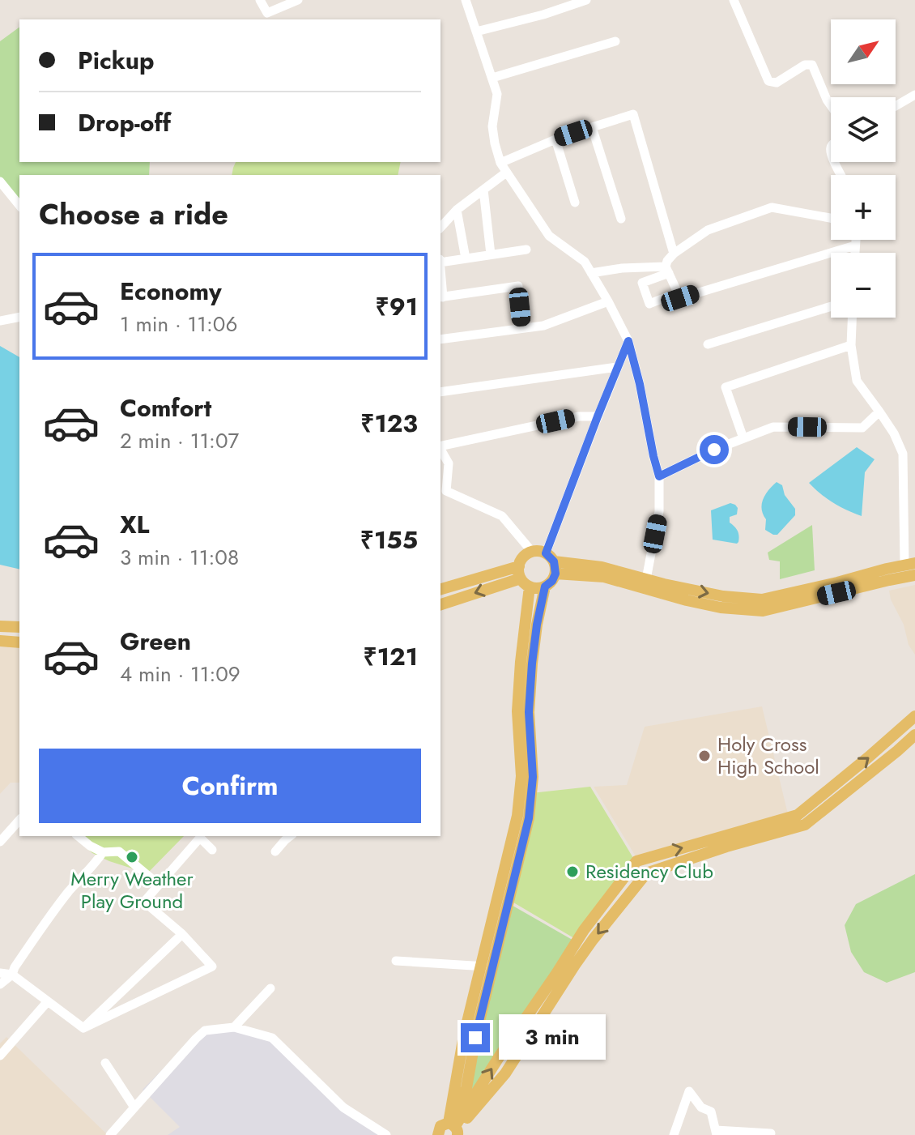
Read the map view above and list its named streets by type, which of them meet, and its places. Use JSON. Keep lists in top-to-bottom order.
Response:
{
  "places": ["Holy Cross High School", "Merry Weather Play Ground", "Residency Club"],
  "north": "top right",
  "page": {
    "map_buttons": ["+", "−"],
    "banner": ["Pickup", "Drop-off"],
    "heading": "Choose a ride",
    "list": [
      {
        "name": "Economy",
        "note": "1 min · 11:06",
        "value": "₹91"
      },
      {
        "name": "Comfort",
        "note": "2 min · 11:07",
        "value": "₹123"
      },
      {
        "name": "XL",
        "note": "3 min · 11:08",
        "value": "₹155"
      },
      {
        "name": "Green",
        "note": "4 min · 11:09",
        "value": "₹121"
      }
    ],
    "buttons": "Confirm",
    "bubble": "3 min"
  }
}
